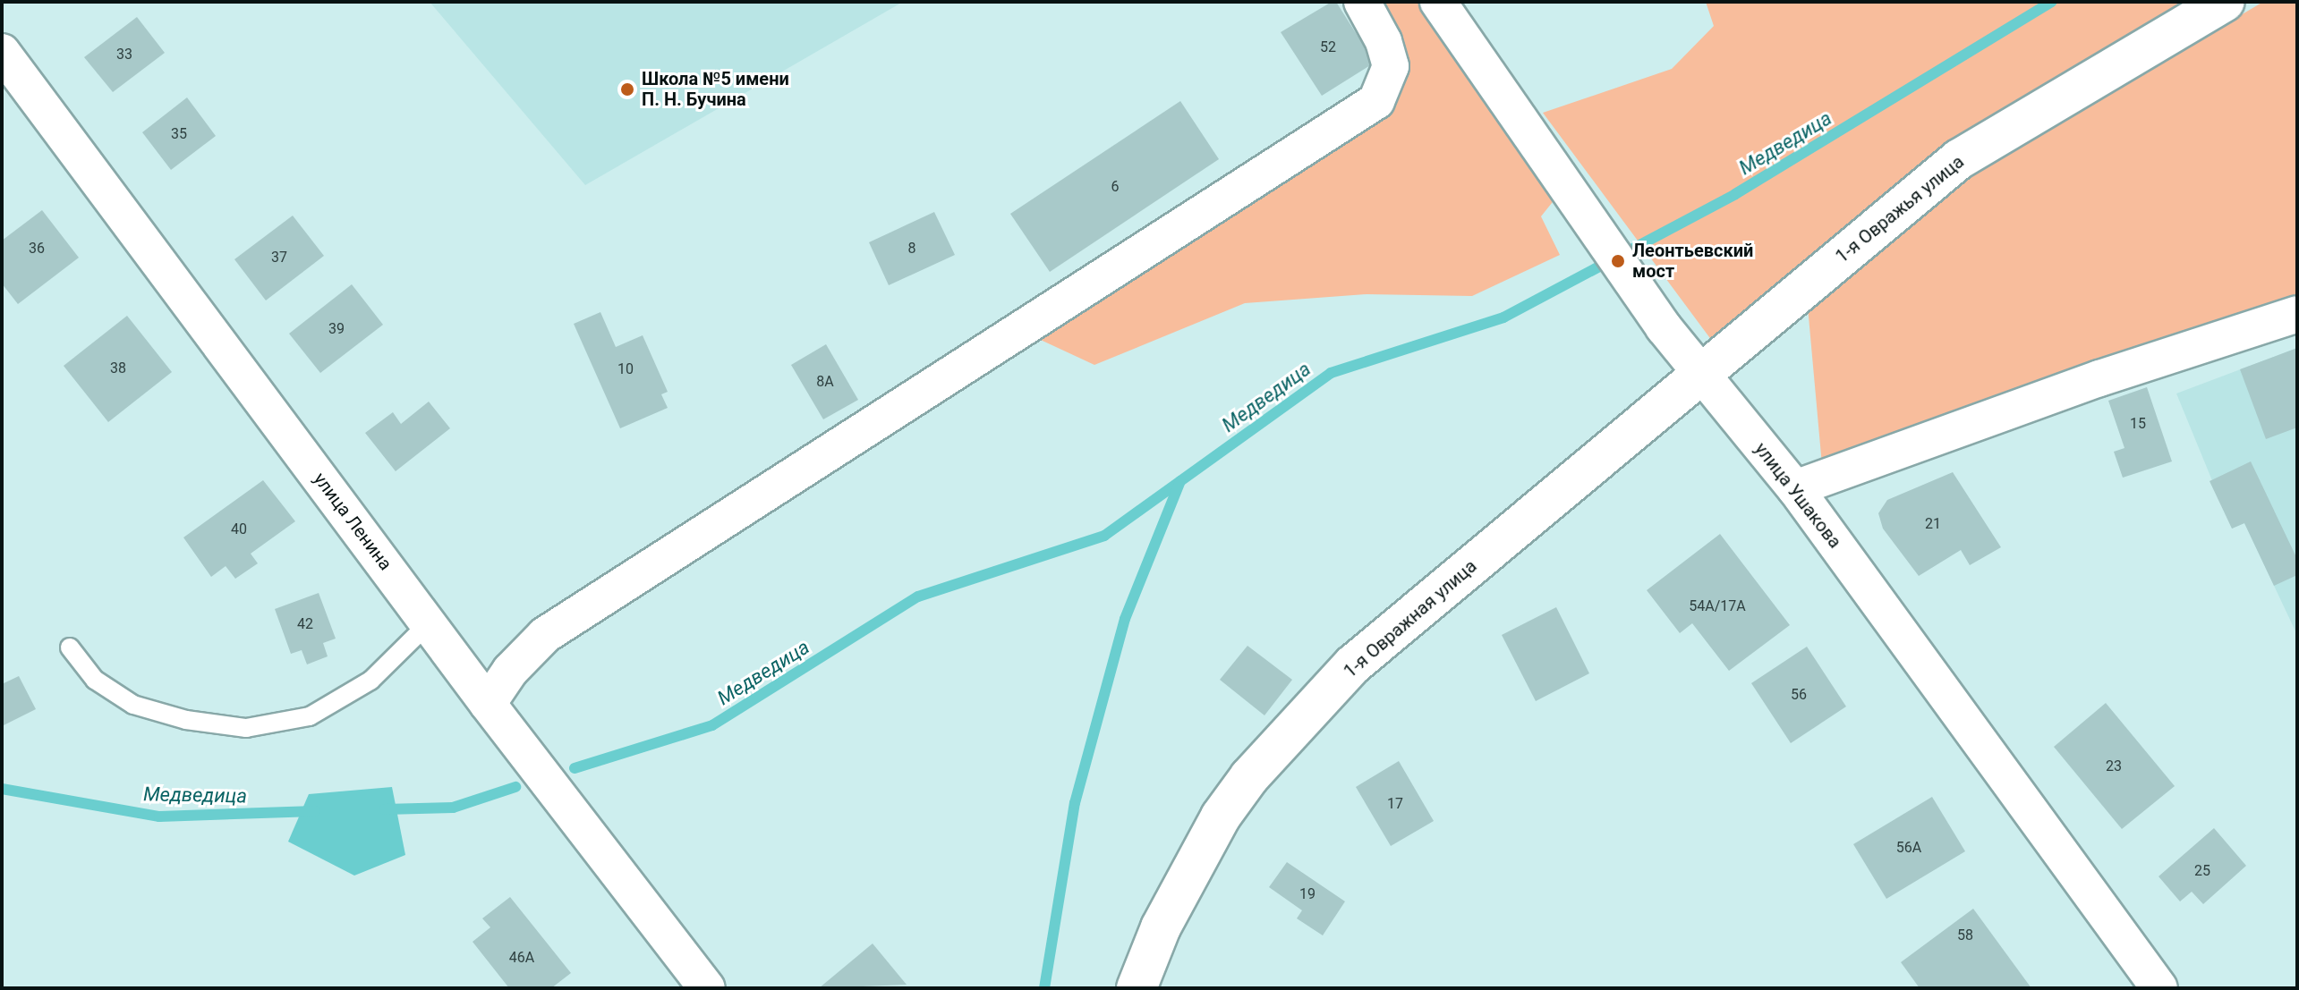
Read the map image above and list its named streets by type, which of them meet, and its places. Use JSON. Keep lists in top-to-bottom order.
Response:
{
  "streets": {
    "street": [
      "1-я Овражья улица",
      "улица Ушакова",
      "улица Ленина",
      "1-я Овражная улица"
    ]
  },
  "crossings": [
    ["1-я Овражья улица", "улица Ушакова"],
    ["1-я Овражья улица", "1-я Овражная улица"],
    ["улица Ушакова", "1-я Овражная улица"]
  ],
  "water": ["Медведица"],
  "places": ["Школа №5 имени П. Н. Бучина", "Леонтьевский мост"],
  "house_numbers": [
    "52",
    "33",
    "35",
    "6",
    "36",
    "8",
    "37",
    "39",
    "38",
    "10",
    "8А",
    "15",
    "21",
    "40",
    "54А/17А",
    "42",
    "56",
    "23",
    "17",
    "56А",
    "25",
    "19",
    "58",
    "46А"
  ]
}
